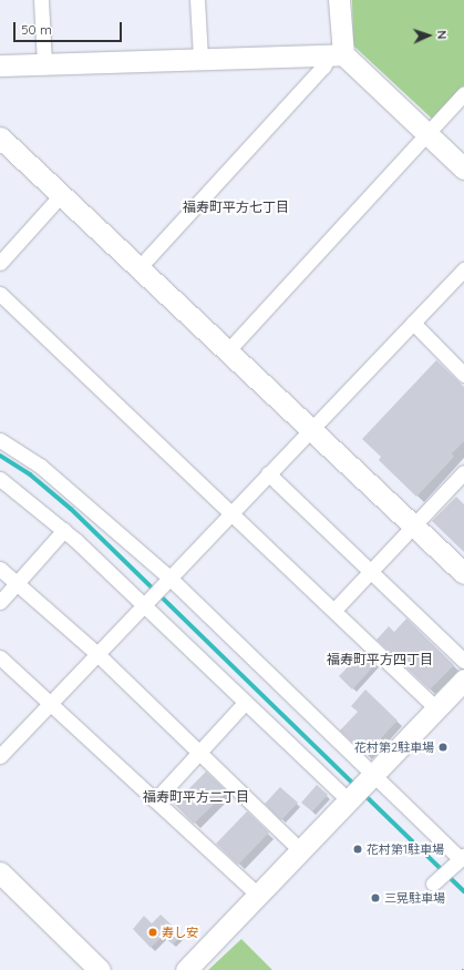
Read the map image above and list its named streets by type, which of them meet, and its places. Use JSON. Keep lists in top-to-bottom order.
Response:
{
  "districts": ["福寿町平方七丁目", "福寿町平方四丁目", "福寿町平方二丁目"],
  "places": [
    "花村第2駐車場",
    "花村第1駐車場",
    "三晃駐車場",
    "寿し安"
  ],
  "scale_bar": "50 m",
  "north": "right"
}
